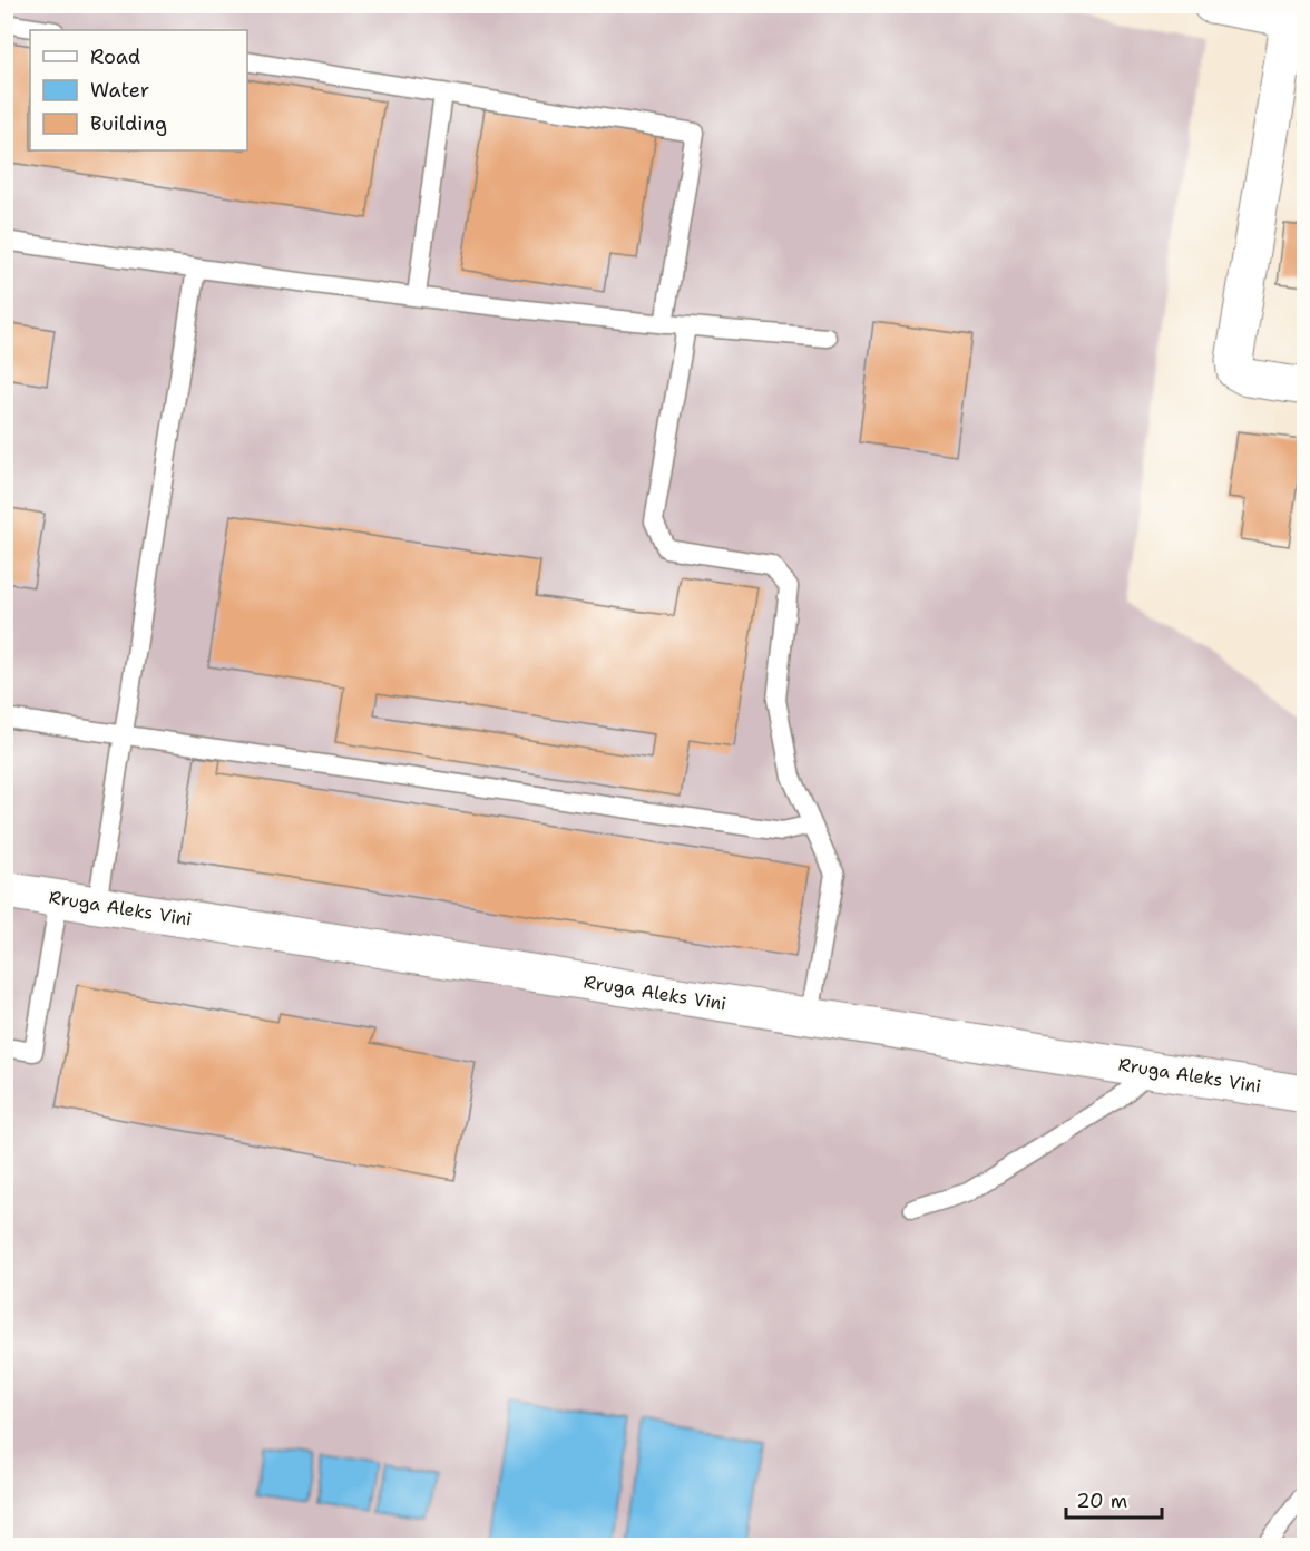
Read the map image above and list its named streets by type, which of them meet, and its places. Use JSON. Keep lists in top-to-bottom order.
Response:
{
  "streets": {
    "street": ["Rruga Aleks Vini"]
  },
  "legend": ["Road", "Water", "Building"],
  "scale_bar": "20 m"
}
